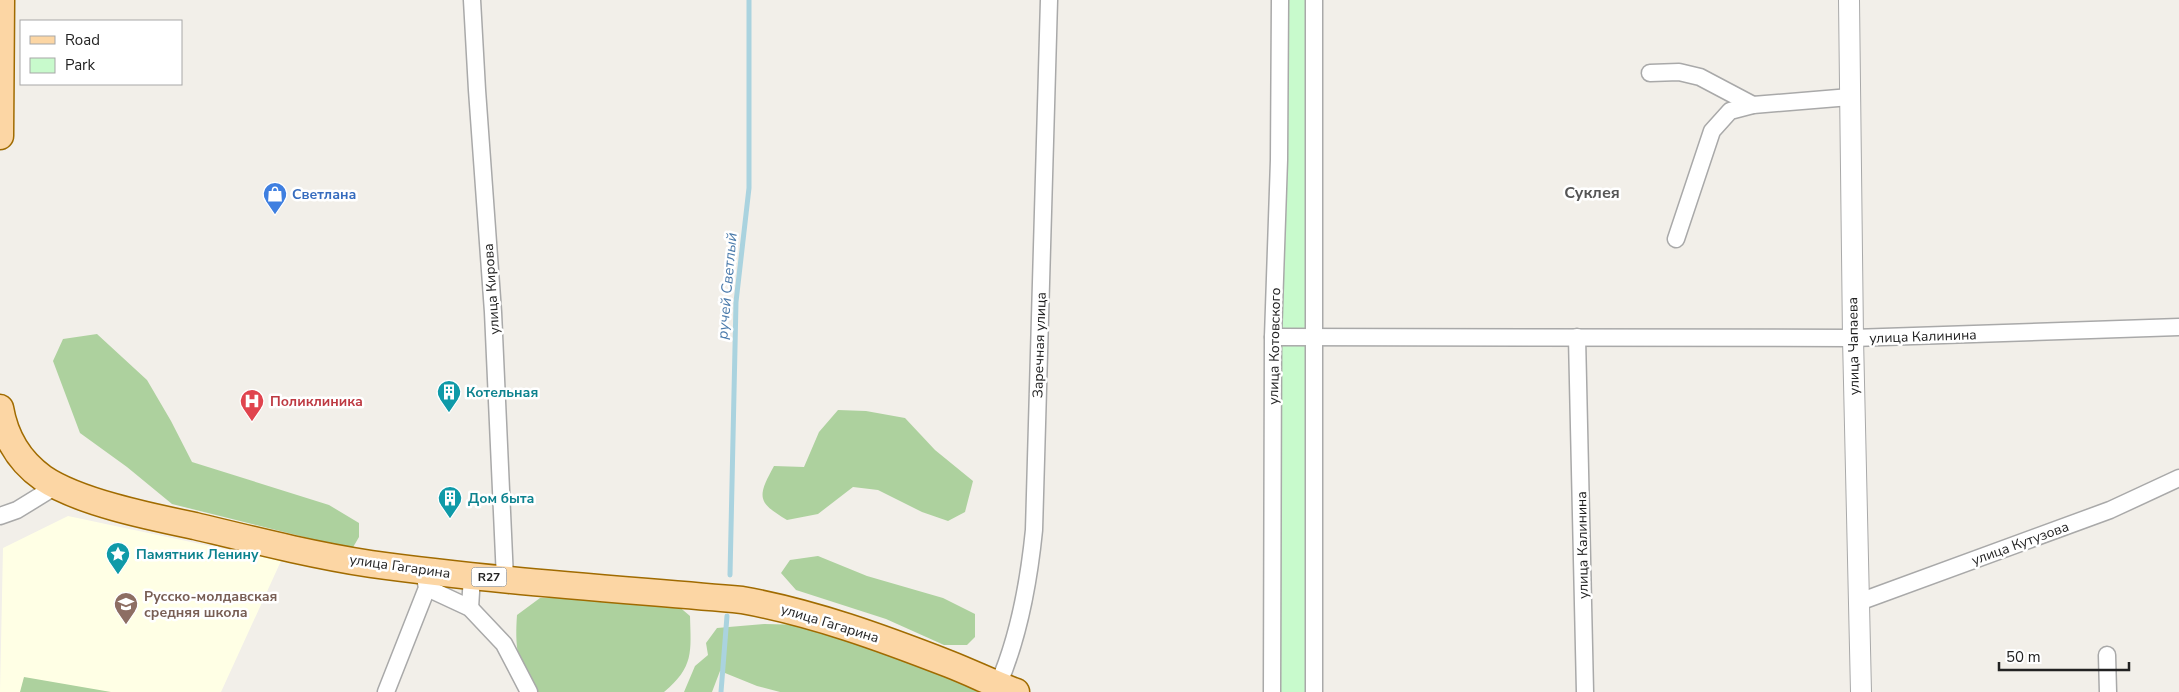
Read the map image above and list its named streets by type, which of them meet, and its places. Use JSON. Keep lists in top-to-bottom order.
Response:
{
  "streets": {
    "main road": ["улица Гагарина", "R27"],
    "street": [
      "улица Кирова",
      "улица Калинина",
      "Заречная улица",
      "улица Котовского",
      "улица Чапаева",
      "улица Кутузова"
    ]
  },
  "crossings": [
    ["улица Кирова", "улица Гагарина"],
    ["улица Калинина", "улица Котовского"],
    ["улица Калинина", "улица Чапаева"],
    ["Заречная улица", "улица Гагарина"],
    ["улица Чапаева", "улица Кутузова"]
  ],
  "districts": ["Суклея"],
  "water": ["ручей Светлый"],
  "places": {
    "shop": ["Светлана"],
    "building": ["Котельная", "Дом быта"],
    "hospital": ["Поликлиника"],
    "place": ["Памятник Ленину"],
    "school or university": ["Русско-молдавская средняя школа"]
  },
  "legend": ["Road", "Park"],
  "scale_bar": "50 m"
}
